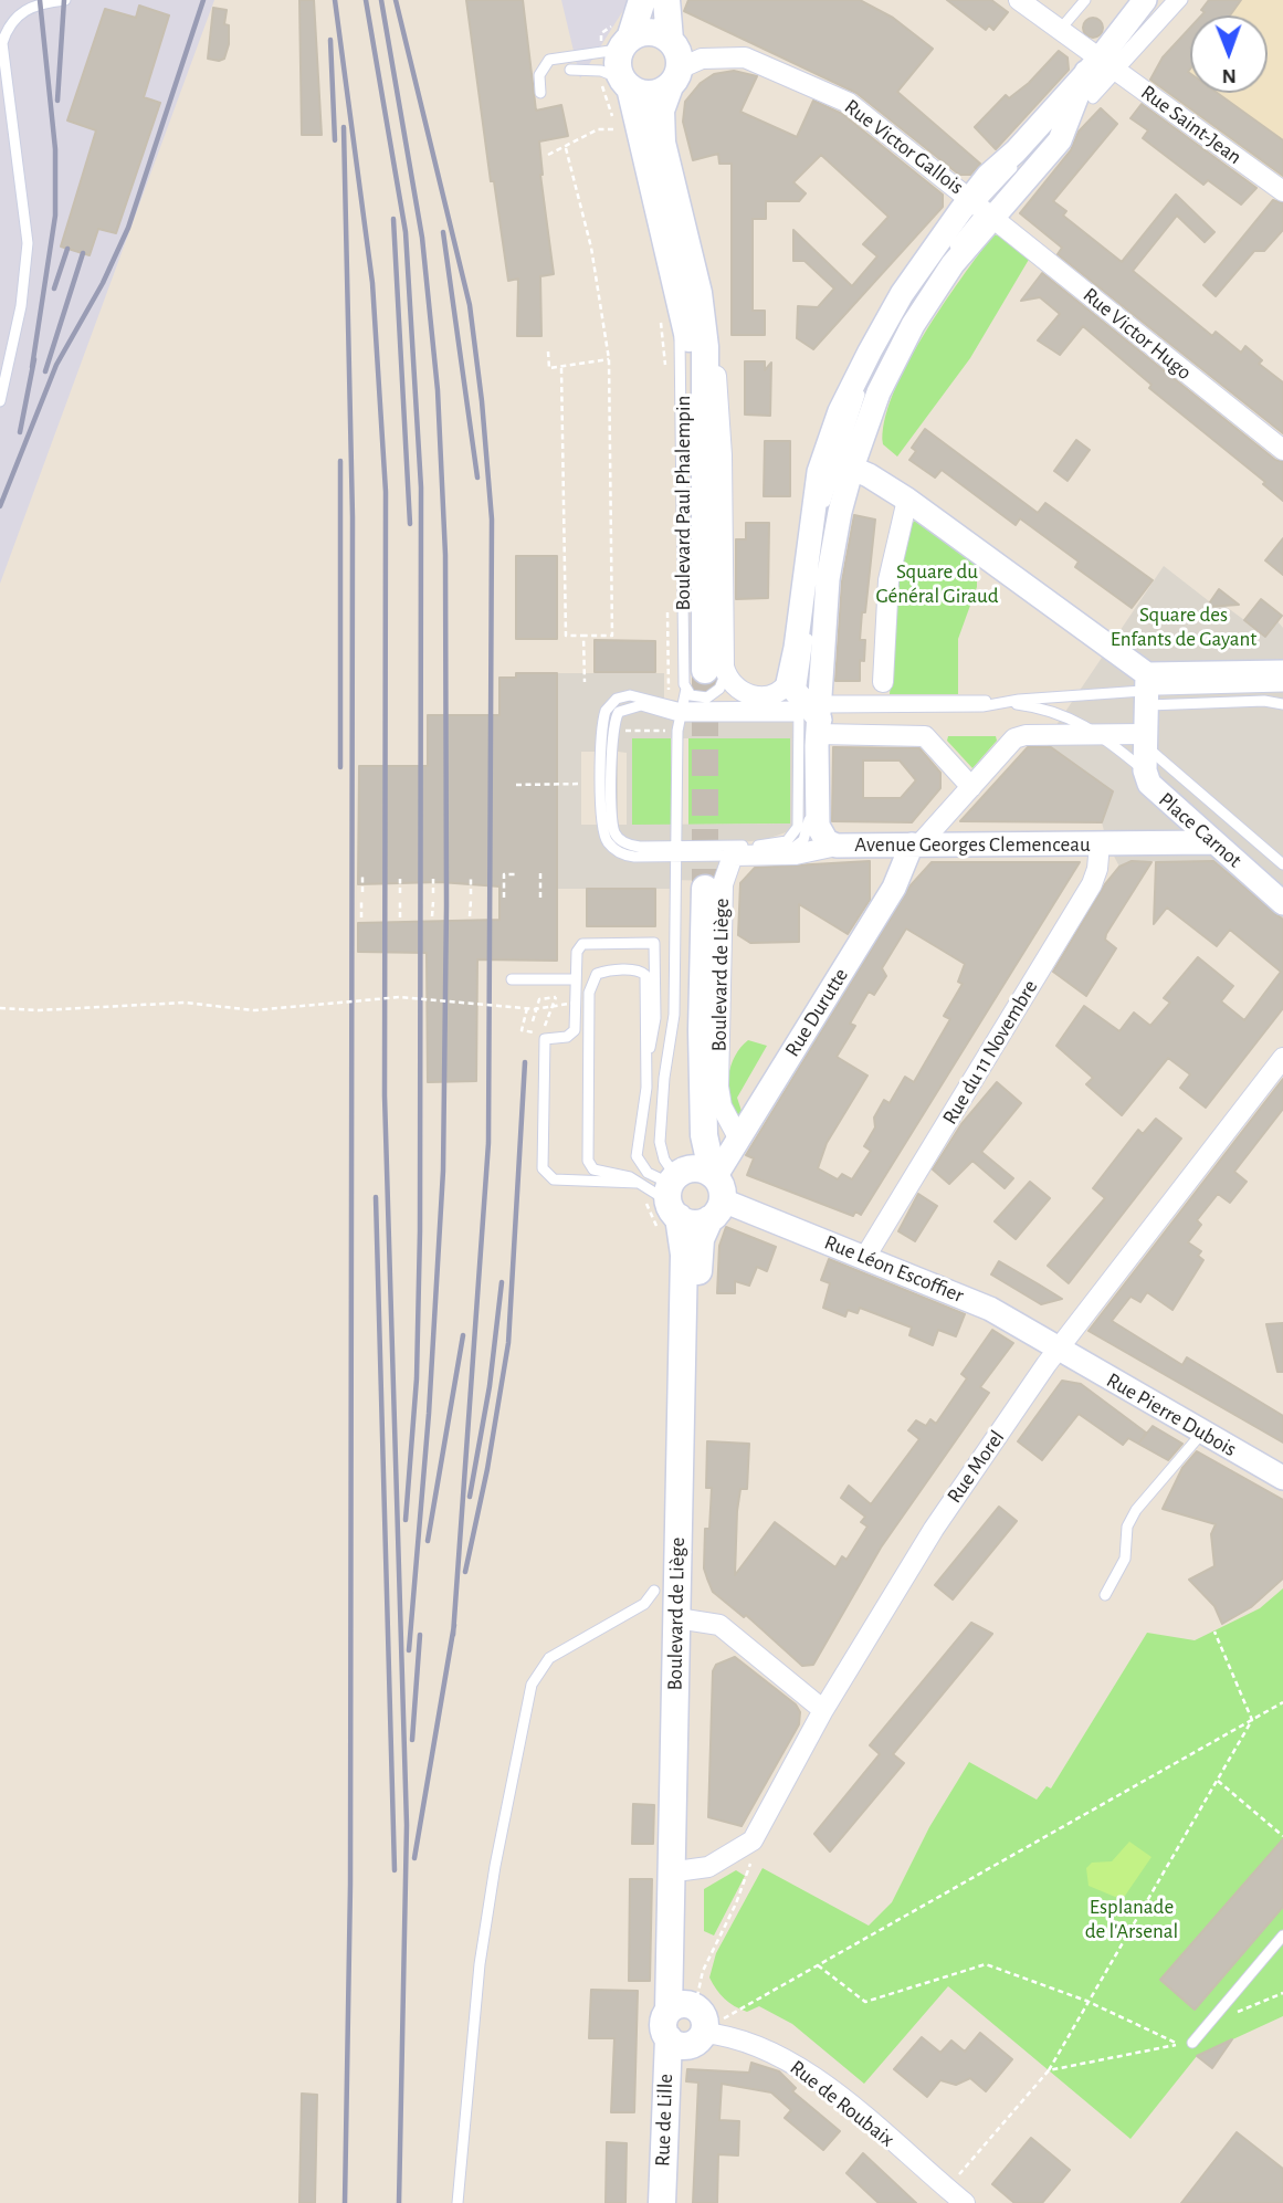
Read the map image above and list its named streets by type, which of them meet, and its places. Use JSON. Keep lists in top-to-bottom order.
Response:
{
  "streets": {
    "main road": ["Boulevard Paul Phalempin", "Boulevard de Liège", "Rue de Lille"],
    "street": [
      "Rue Saint-Jean",
      "Rue Victor Gallois",
      "Rue Victor Hugo",
      "Place Carnot",
      "Avenue Georges Clemenceau",
      "Rue Durutte",
      "Rue du 11 Novembre",
      "Rue Léon Escoffier",
      "Rue Pierre Dubois",
      "Rue Morel",
      "Rue de Roubaix"
    ]
  },
  "crossings": [
    ["Rue Victor Gallois", "Rue Victor Hugo"],
    ["Rue Victor Gallois", "Boulevard Paul Phalempin"],
    ["Place Carnot", "Avenue Georges Clemenceau"],
    ["Place Carnot", "Rue Durutte"],
    ["Avenue Georges Clemenceau", "Boulevard de Liège"],
    ["Avenue Georges Clemenceau", "Rue Durutte"],
    ["Avenue Georges Clemenceau", "Rue du 11 Novembre"],
    ["Boulevard de Liège", "Rue Durutte"],
    ["Boulevard de Liège", "Rue Léon Escoffier"],
    ["Boulevard de Liège", "Rue de Roubaix"],
    ["Boulevard de Liège", "Rue de Lille"],
    ["Rue Durutte", "Rue Léon Escoffier"],
    ["Rue du 11 Novembre", "Rue Léon Escoffier"],
    ["Rue Léon Escoffier", "Rue Pierre Dubois"],
    ["Rue Léon Escoffier", "Rue Morel"],
    ["Rue Pierre Dubois", "Rue Morel"],
    ["Rue de Roubaix", "Rue de Lille"]
  ],
  "parks": ["Square du Général Giraud", "Square des Enfants de Gayant", "Esplanade de l'Arsenal"],
  "north": "bottom"
}
